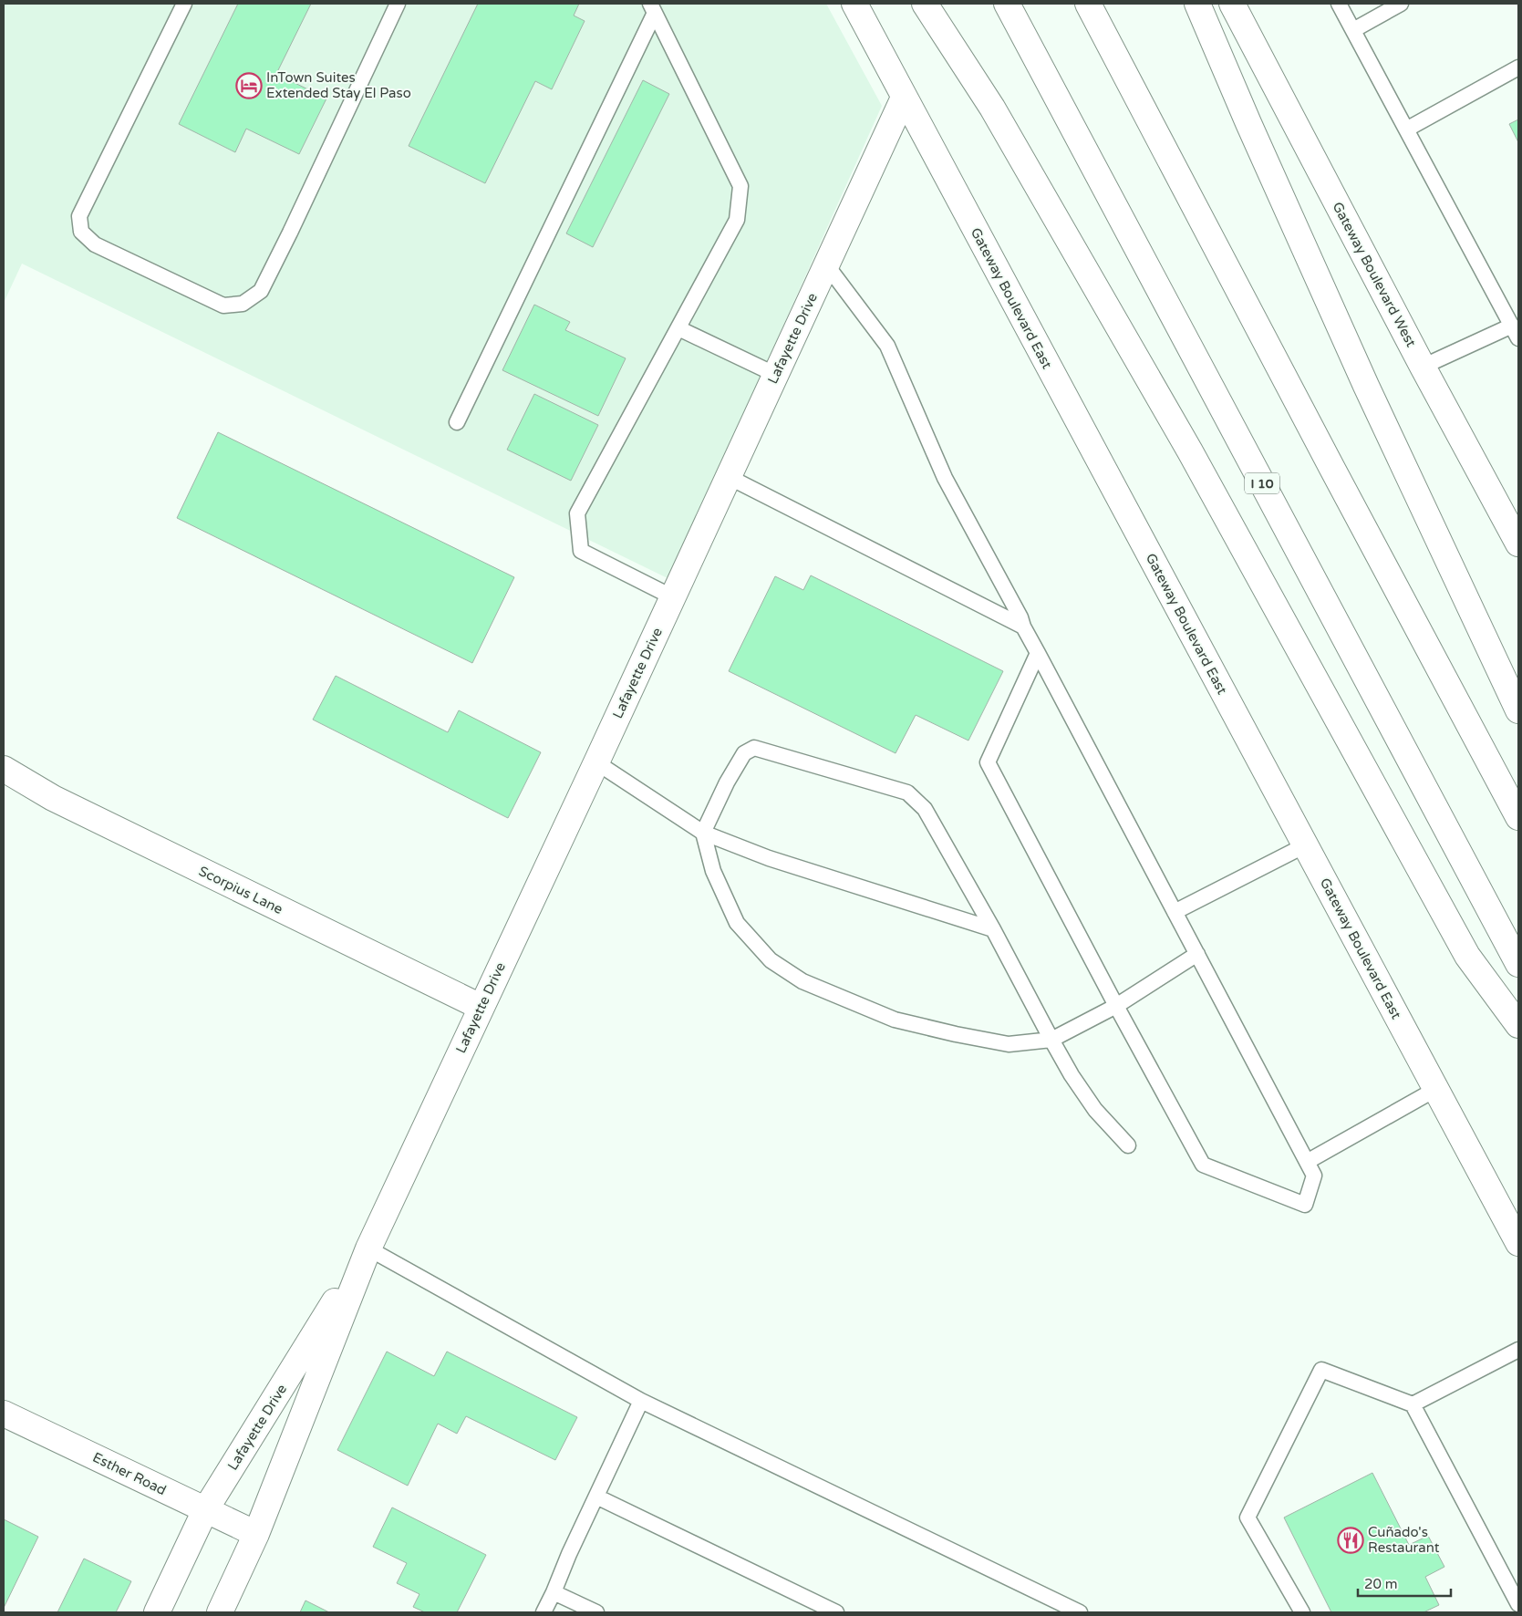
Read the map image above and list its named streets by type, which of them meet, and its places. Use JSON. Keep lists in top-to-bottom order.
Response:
{
  "streets": {
    "main road": [
      "Gateway Boulevard West",
      "Gateway Boulevard East",
      "Lafayette Drive",
      "I 10",
      "Scorpius Lane",
      "Esther Road"
    ]
  },
  "crossings": [
    ["Gateway Boulevard East", "Lafayette Drive"],
    ["Lafayette Drive", "Scorpius Lane"],
    ["Lafayette Drive", "Esther Road"]
  ],
  "places": {
    "hotel": ["InTown Suites Extended Stay El Paso"],
    "restaurant": ["Cuñado's Restaurant"]
  },
  "scale_bar": "20 m"
}
